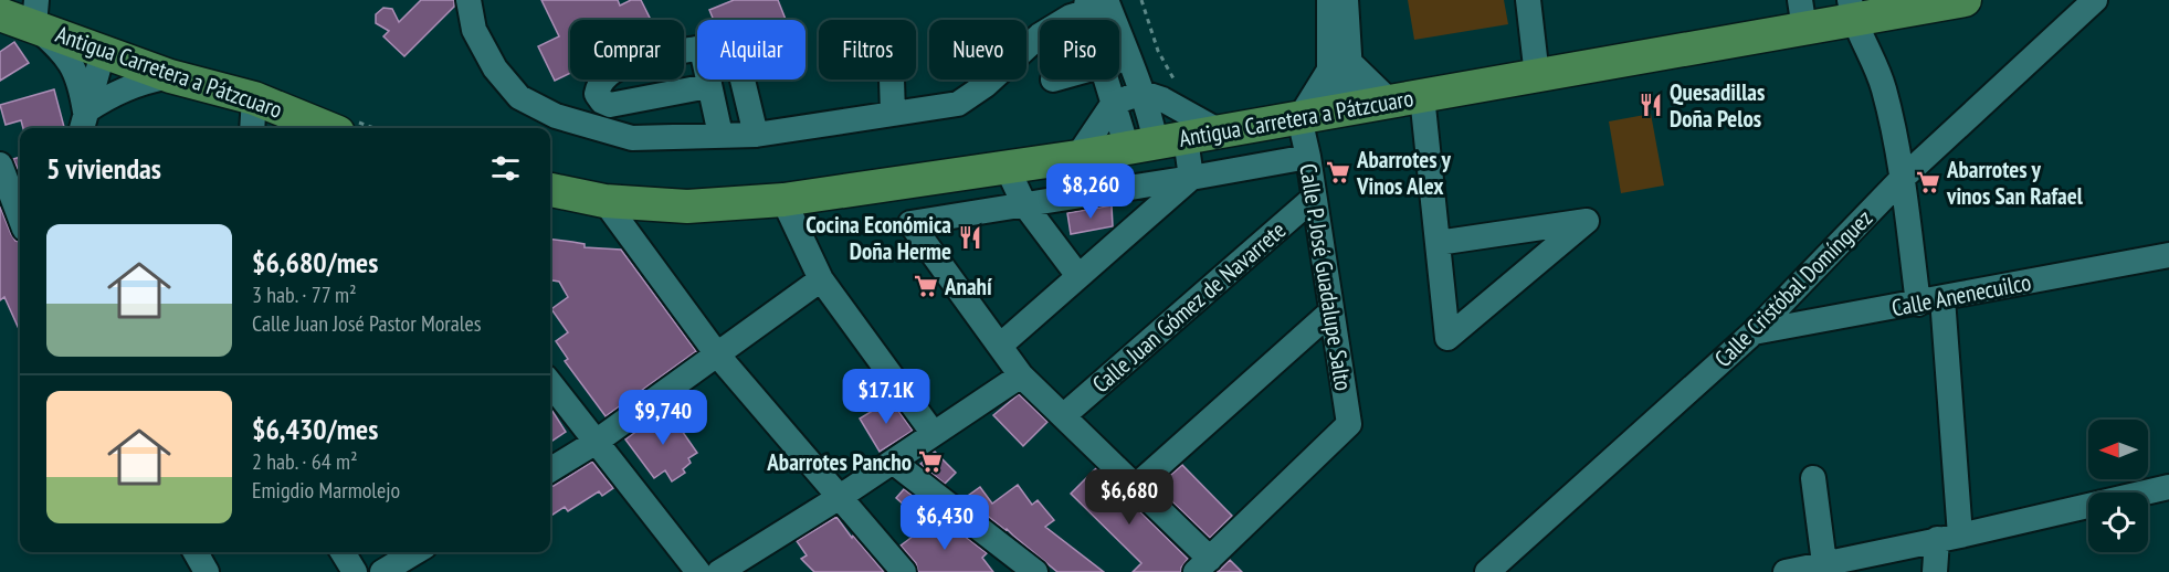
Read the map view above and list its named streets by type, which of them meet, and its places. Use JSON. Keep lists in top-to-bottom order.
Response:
{
  "streets": {
    "main road": ["Antigua Carretera a Pátzcuaro"],
    "street": [
      "Calle P. José Guadalupe Salto",
      "Calle Cristóbal Domínguez",
      "Calle Anenecuilco",
      "Calle Juan Gómez de Navarrete"
    ]
  },
  "crossings": [
    ["Antigua Carretera a Pátzcuaro", "Calle P. José Guadalupe Salto"],
    ["Calle P. José Guadalupe Salto", "Calle Juan Gómez de Navarrete"],
    ["Calle Cristóbal Domínguez", "Calle Anenecuilco"]
  ],
  "places": {
    "restaurant": ["Quesadillas Doña Pelos", "Cocina Económica Doña Herme"],
    "supermarket": [
      "Abarrotes y Vinos Alex",
      "Abarrotes y vinos San Rafael",
      "Anahí",
      "Abarrotes Pancho"
    ]
  },
  "north": "left",
  "page": {
    "chip": [
      "Comprar",
      "Alquilar",
      "Filtros",
      "Nuevo",
      "Piso"
    ],
    "heading": "5 viviendas",
    "price": [
      "$8,260",
      "$17.1K",
      "$9,740",
      "$6,680",
      "$6,430"
    ],
    "list": [
      {
        "name": "$6,680/mes",
        "note": "3 hab. · 77 m² · Calle Juan José Pastor Morales"
      },
      {
        "name": "$6,430/mes",
        "note": "2 hab. · 64 m² · Emigdio Marmolejo"
      }
    ]
  }
}
